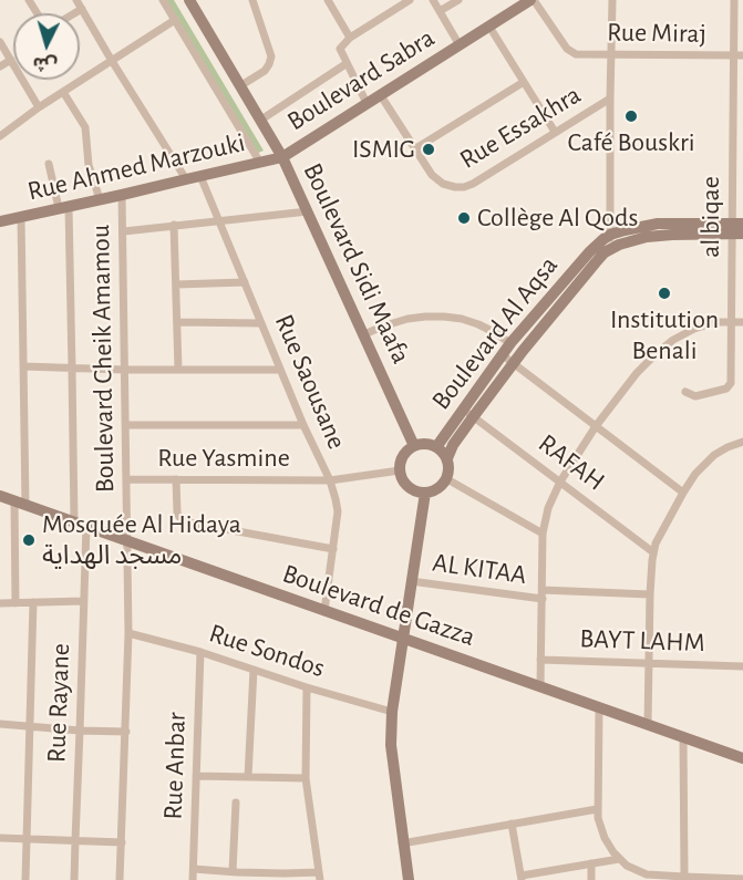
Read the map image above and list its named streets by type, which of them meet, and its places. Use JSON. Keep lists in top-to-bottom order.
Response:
{
  "streets": {
    "street": [
      "Rue Miraj",
      "Boulevard Sabra",
      "Rue Essakhra",
      "Rue Ahmed Marzouki",
      "al biqae",
      "Boulevard Sidi Maafa",
      "Boulevard Al Aqsa",
      "Boulevard Cheik Amamou",
      "Rue Saousane",
      "Rue Yasmine",
      "RAFAH",
      "AL KITAA",
      "Boulevard de Gazza",
      "BAYT LAHM",
      "Rue Sondos",
      "Rue Rayane",
      "Rue Anbar"
    ]
  },
  "crossings": [
    ["Rue Miraj", "Boulevard Sabra"],
    ["Rue Miraj", "al biqae"],
    ["Boulevard Sabra", "Rue Essakhra"],
    ["Boulevard Sabra", "Rue Ahmed Marzouki"],
    ["Boulevard Sabra", "Boulevard Sidi Maafa"],
    ["Rue Ahmed Marzouki", "Boulevard Sidi Maafa"],
    ["Rue Ahmed Marzouki", "Boulevard Cheik Amamou"],
    ["Rue Ahmed Marzouki", "Rue Saousane"],
    ["Rue Ahmed Marzouki", "Rue Rayane"],
    ["al biqae", "Boulevard Al Aqsa"],
    ["Boulevard Sidi Maafa", "Boulevard Al Aqsa"],
    ["Boulevard Sidi Maafa", "Rue Yasmine"],
    ["Boulevard Al Aqsa", "Rue Yasmine"],
    ["Boulevard Al Aqsa", "RAFAH"],
    ["Boulevard Cheik Amamou", "Rue Yasmine"],
    ["Boulevard Cheik Amamou", "Boulevard de Gazza"],
    ["Boulevard Cheik Amamou", "Rue Sondos"],
    ["Rue Saousane", "Rue Yasmine"],
    ["Rue Saousane", "Boulevard de Gazza"],
    ["Boulevard de Gazza", "Rue Rayane"],
    ["Rue Sondos", "Rue Anbar"]
  ],
  "places": [
    "Café Bouskri",
    "ISMIG",
    "Collège Al Qods",
    "Institution Benali",
    "Mosquée Al Hidaya مسجد الهداية"
  ],
  "north": "bottom"
}
